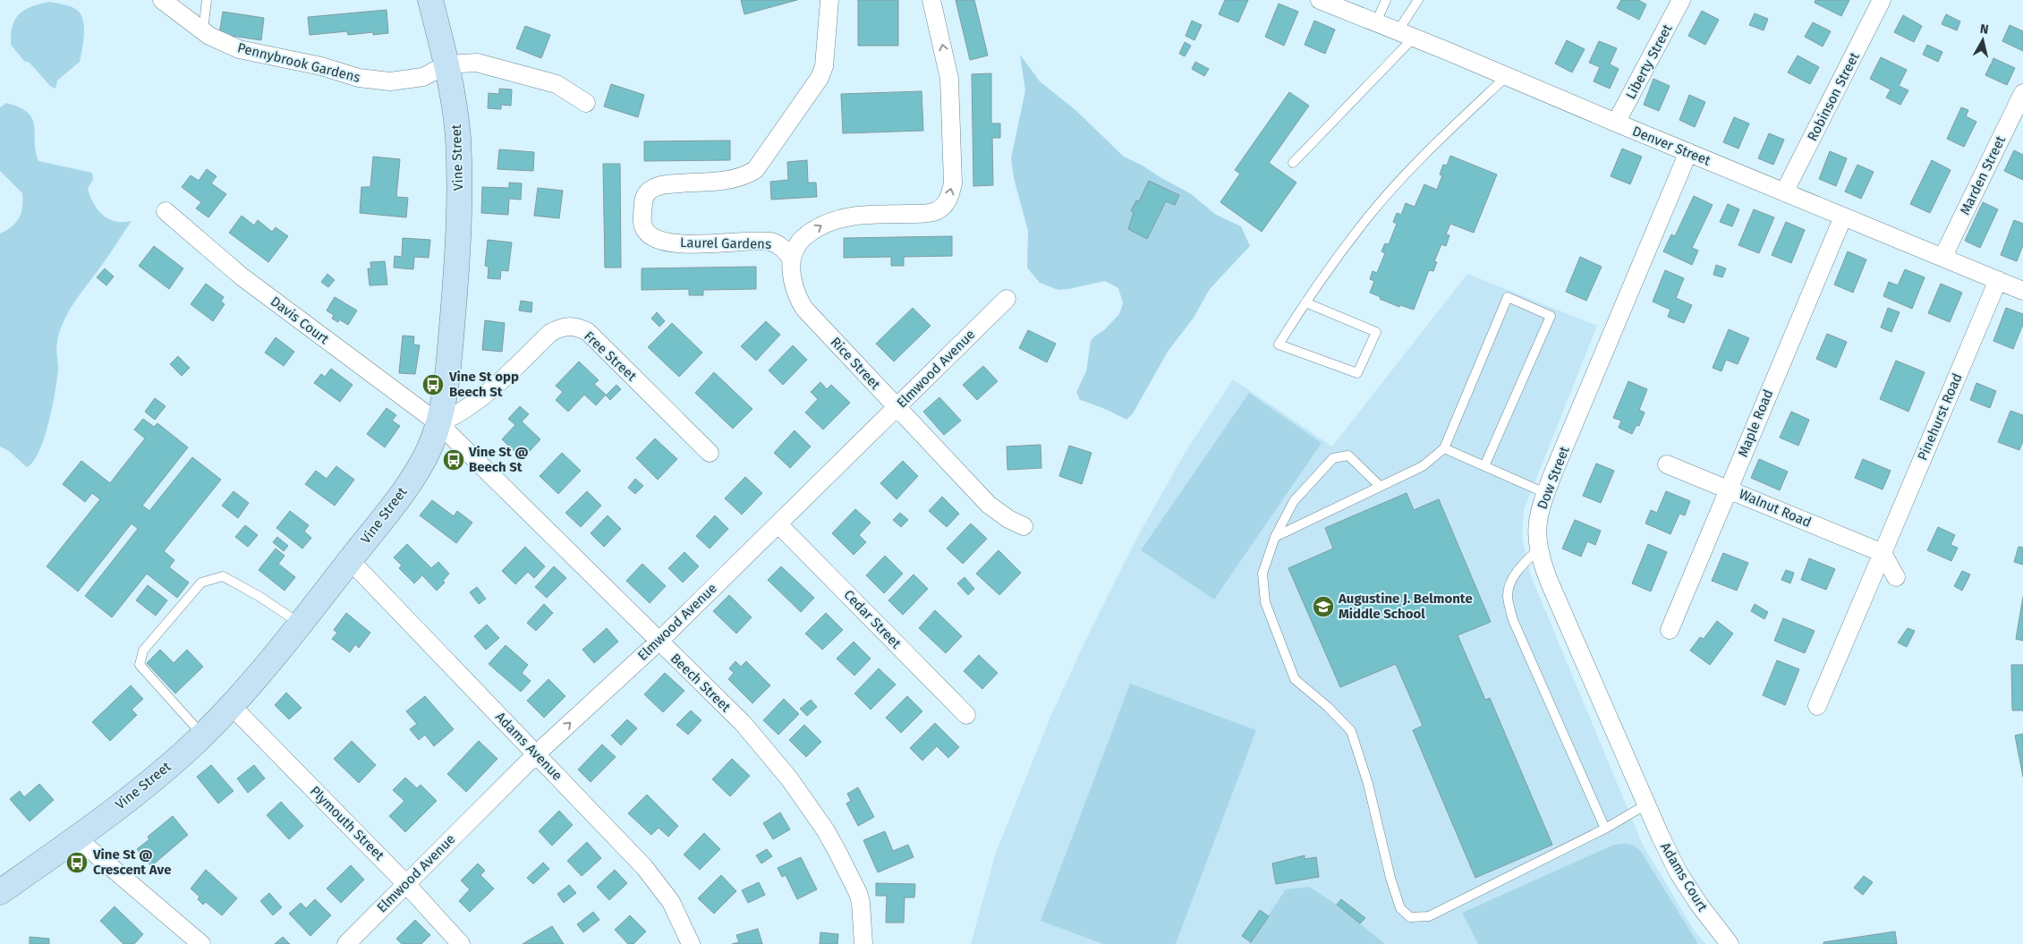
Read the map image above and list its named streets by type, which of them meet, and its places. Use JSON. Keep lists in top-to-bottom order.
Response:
{
  "streets": {
    "street": [
      "Liberty Street",
      "Pennybrook Gardens",
      "Robinson Street",
      "Denver Street",
      "Vine Street",
      "Marden Street",
      "Laurel Gardens",
      "Davis Court",
      "Free Street",
      "Rice Street",
      "Elmwood Avenue",
      "Pinehurst Road",
      "Maple Road",
      "Dow Street",
      "Walnut Road",
      "Cedar Street",
      "Beech Street",
      "Adams Avenue",
      "Plymouth Street",
      "Adams Court"
    ]
  },
  "crossings": [
    ["Liberty Street", "Denver Street"],
    ["Pennybrook Gardens", "Vine Street"],
    ["Robinson Street", "Denver Street"],
    ["Denver Street", "Marden Street"],
    ["Denver Street", "Pinehurst Road"],
    ["Denver Street", "Maple Road"],
    ["Denver Street", "Dow Street"],
    ["Vine Street", "Davis Court"],
    ["Vine Street", "Free Street"],
    ["Vine Street", "Beech Street"],
    ["Vine Street", "Adams Avenue"],
    ["Vine Street", "Plymouth Street"],
    ["Laurel Gardens", "Rice Street"],
    ["Davis Court", "Free Street"],
    ["Davis Court", "Beech Street"],
    ["Free Street", "Beech Street"],
    ["Rice Street", "Elmwood Avenue"],
    ["Elmwood Avenue", "Cedar Street"],
    ["Elmwood Avenue", "Beech Street"],
    ["Elmwood Avenue", "Adams Avenue"],
    ["Elmwood Avenue", "Plymouth Street"],
    ["Pinehurst Road", "Walnut Road"],
    ["Maple Road", "Walnut Road"],
    ["Dow Street", "Adams Court"]
  ],
  "places": {
    "bus stop": ["Vine St opp Beech St", "Vine St @ Beech St", "Vine St @ Crescent Ave"],
    "school or university": ["Augustine J. Belmonte Middle School"]
  },
  "north": "top"
}
